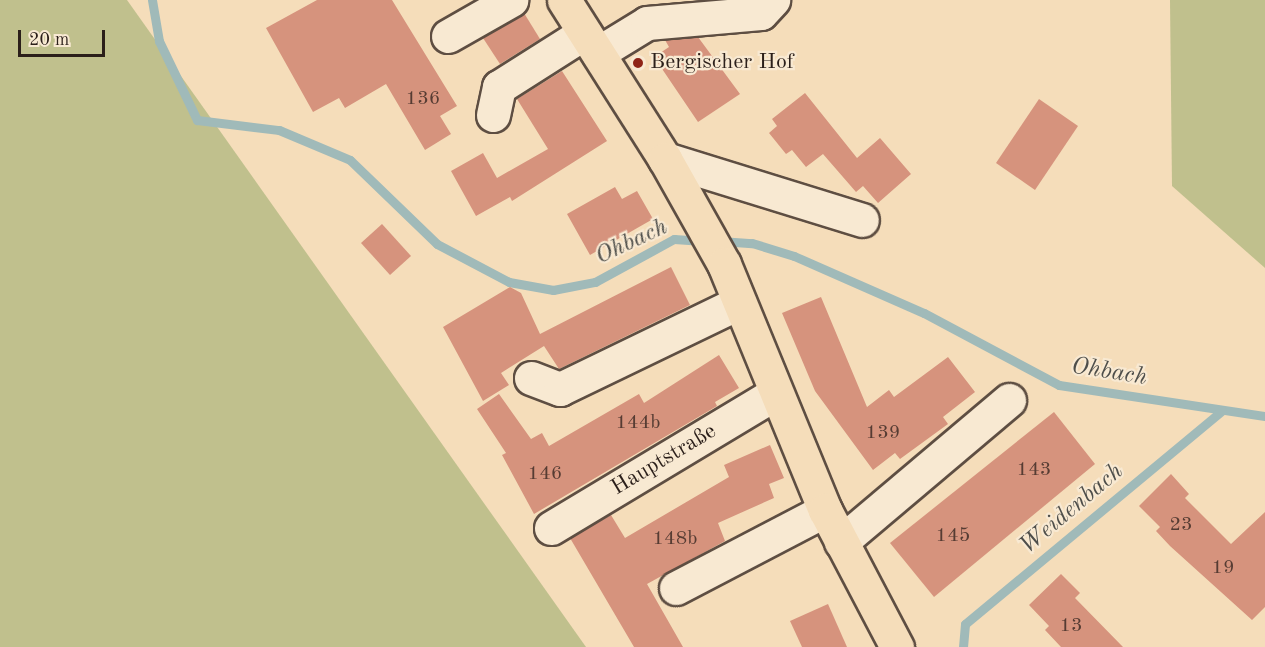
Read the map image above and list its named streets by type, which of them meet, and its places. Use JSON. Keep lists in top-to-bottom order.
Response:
{
  "streets": {
    "street": ["Hauptstraße"]
  },
  "water": ["Ohbach", "Weidenbach"],
  "places": ["Bergischer Hof"],
  "house_numbers": [
    "136",
    "144b",
    "139",
    "143",
    "146",
    "23",
    "145",
    "148b",
    "19",
    "13"
  ],
  "scale_bar": "20 m"
}
